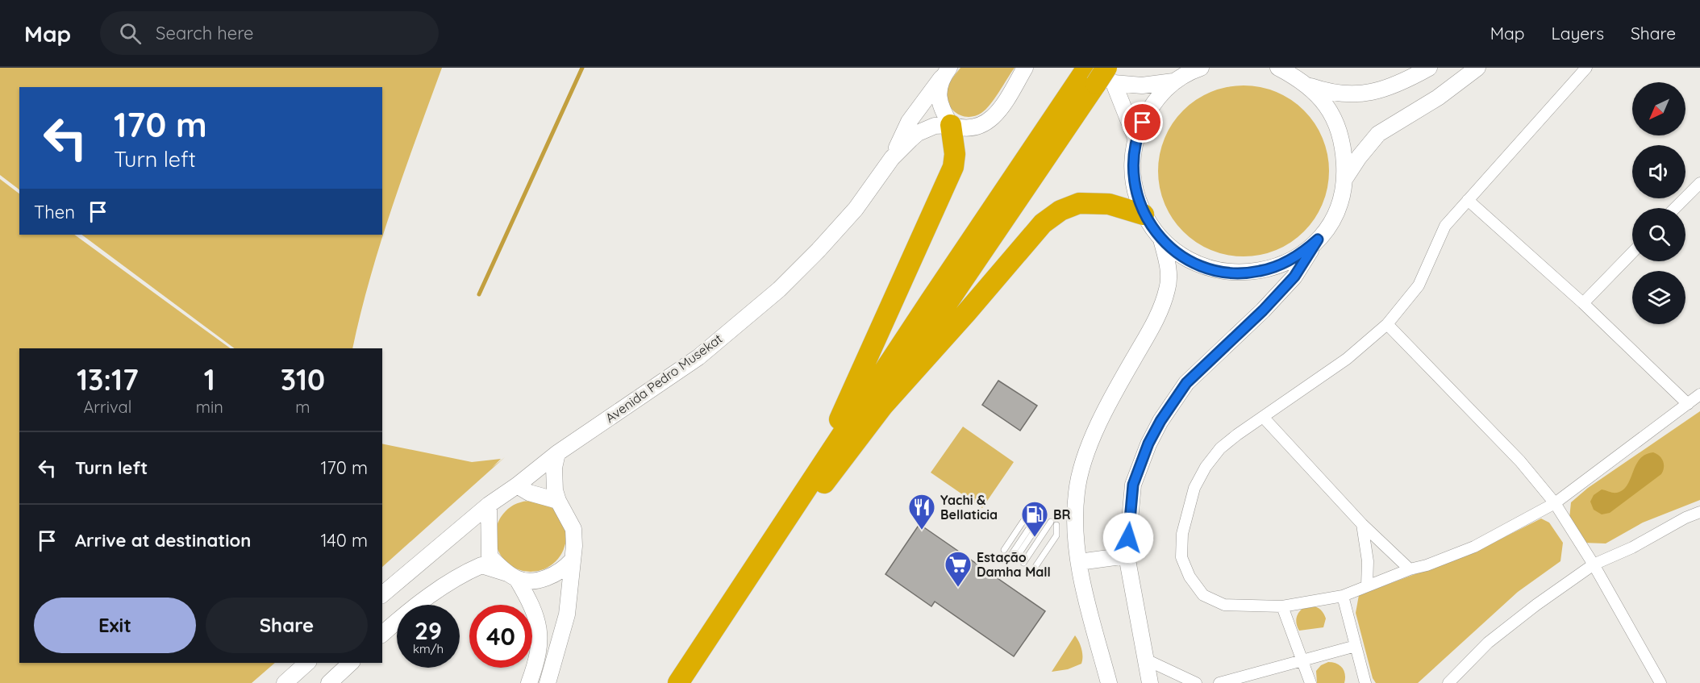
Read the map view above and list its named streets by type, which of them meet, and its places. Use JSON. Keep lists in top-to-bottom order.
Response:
{
  "streets": {
    "street": ["Avenida Pedro Musekat"]
  },
  "places": {
    "restaurant": ["Yachi & Bellaticia"],
    "fuel station": ["BR"],
    "supermarket": ["Estação Damha Mall"]
  },
  "north": "bottom left",
  "page": {
    "header": "Map",
    "search": "Search here",
    "nav": ["Map", "Layers", "Share"],
    "turn": ["170 m", "Turn left"],
    "then": "Then",
    "eta": [
      "13:17",
      "Arrival",
      "1",
      "min",
      "310",
      "m"
    ],
    "list": [
      {
        "name": "Turn left",
        "value": "170 m"
      },
      {
        "name": "Arrive at destination",
        "value": "140 m"
      }
    ],
    "buttons": ["Exit", "Share"],
    "speed": "29 km/h",
    "limit": "40"
  }
}
